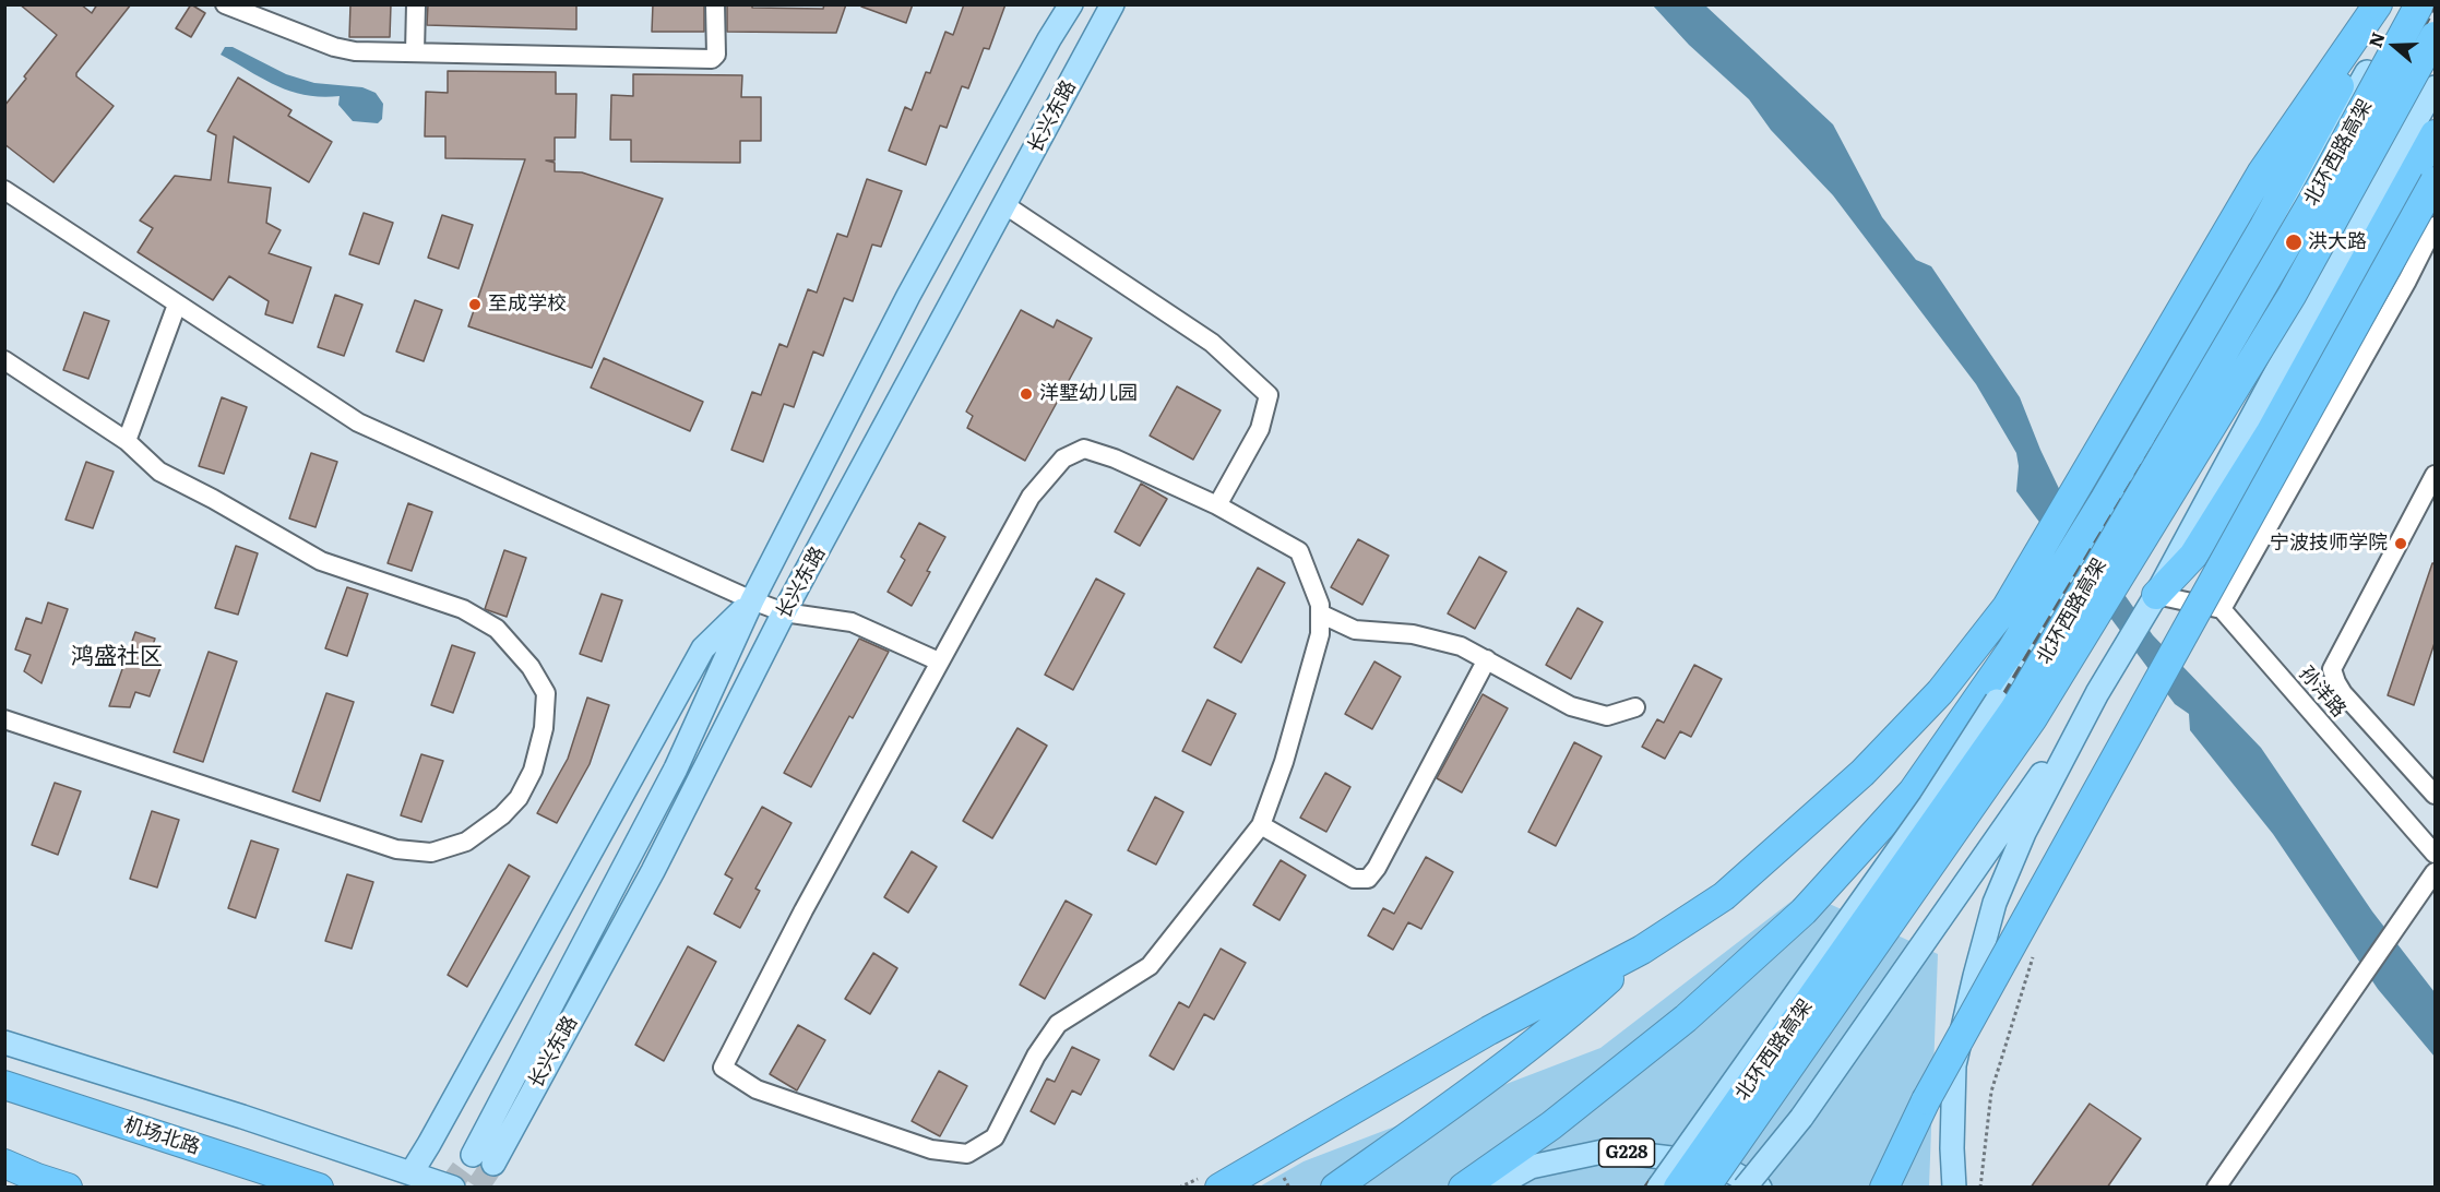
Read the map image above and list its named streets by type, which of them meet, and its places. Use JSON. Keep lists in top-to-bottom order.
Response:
{
  "streets": {
    "highway": ["北环西路高架", "机场北路"],
    "main road": ["长兴东路", "G228"],
    "street": ["孙洋路"]
  },
  "districts": ["鸿盛社区"],
  "places": [
    "洪大路",
    "至成学校",
    "洋墅幼儿园",
    "宁波技师学院"
  ],
  "north": "left"
}
